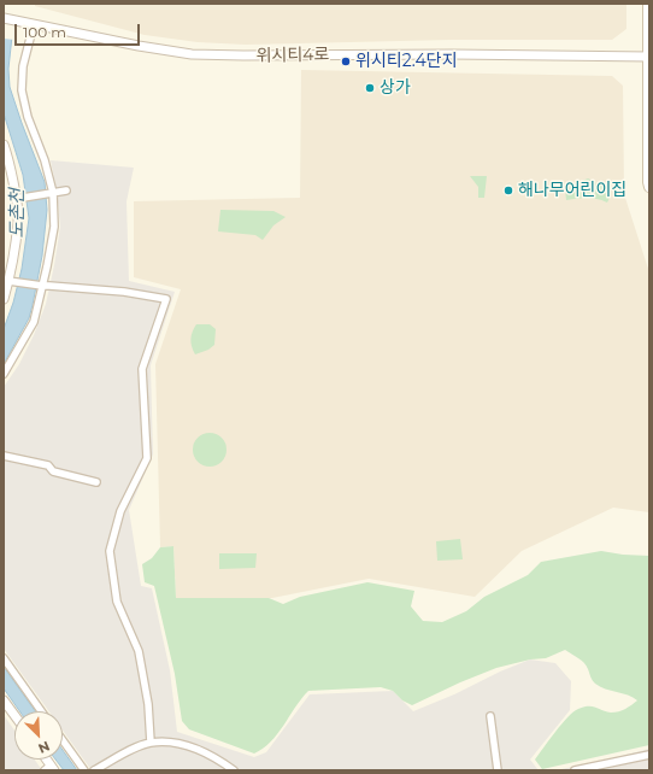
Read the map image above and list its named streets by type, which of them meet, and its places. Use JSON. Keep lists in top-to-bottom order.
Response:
{
  "streets": {
    "street": ["위시티4로"]
  },
  "water": ["도촌천"],
  "places": ["위시티2.4단지", "상가", "해나무어린이집"],
  "scale_bar": "100 m",
  "north": "bottom right"
}
